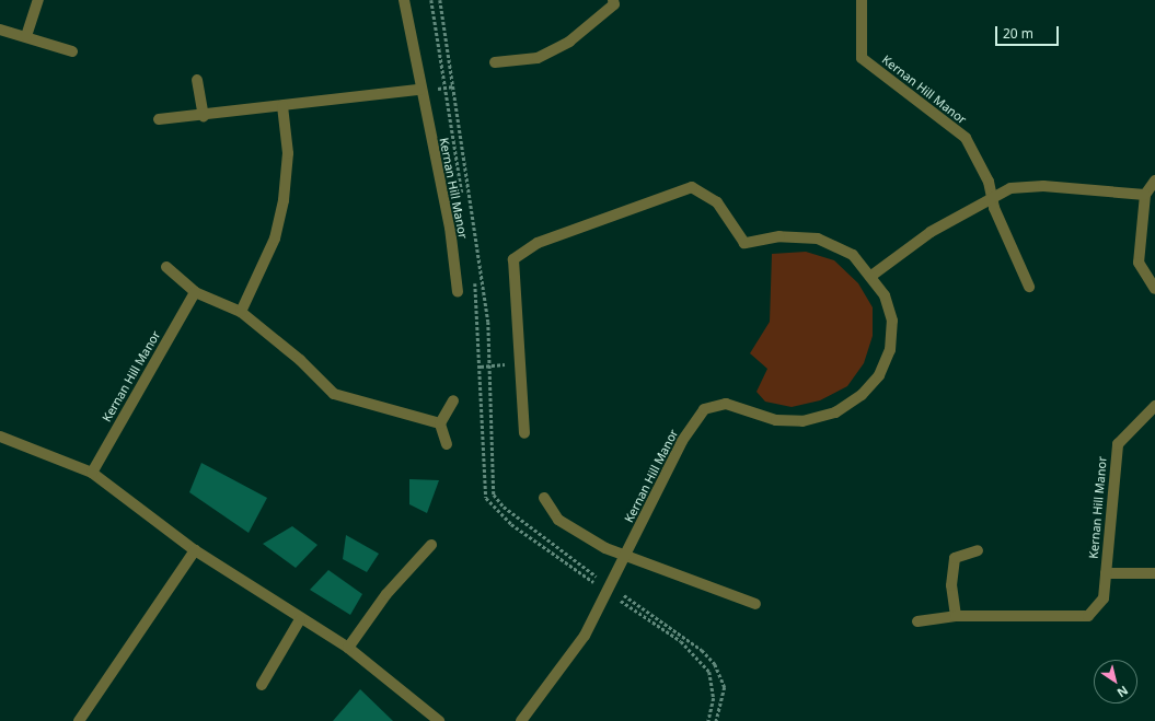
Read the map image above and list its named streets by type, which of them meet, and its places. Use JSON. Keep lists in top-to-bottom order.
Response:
{
  "streets": {
    "street": ["Kernan Hill Manor"]
  },
  "scale_bar": "20 m",
  "north": "bottom right"
}
